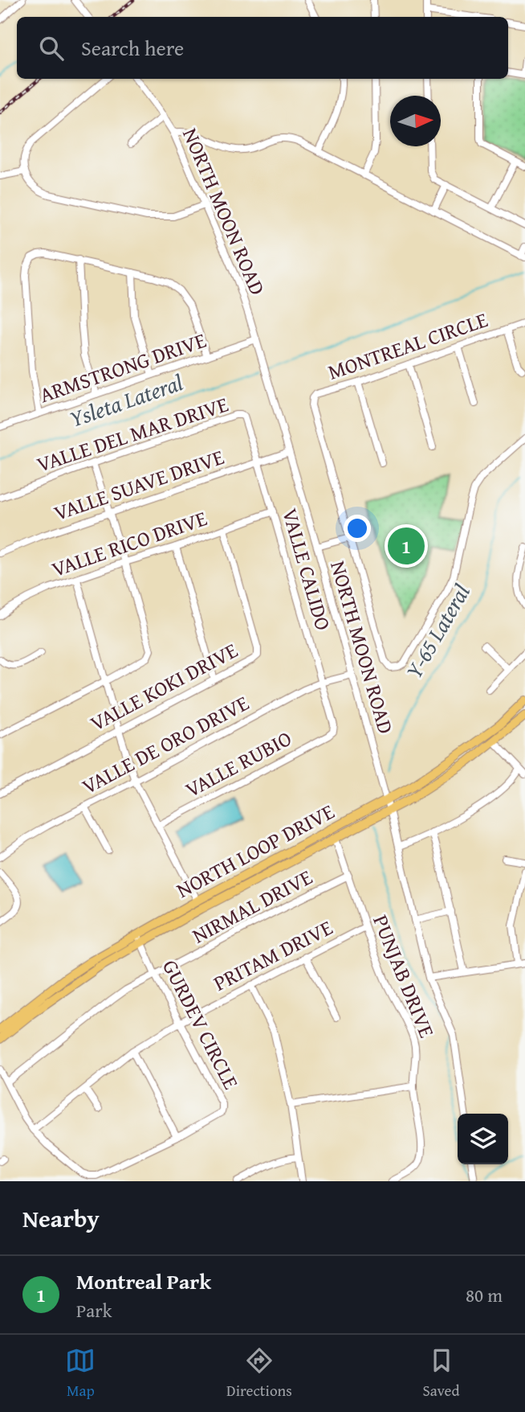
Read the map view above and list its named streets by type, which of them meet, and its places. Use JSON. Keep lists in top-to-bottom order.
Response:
{
  "streets": {
    "main road": ["NORTH LOOP DRIVE"],
    "street": [
      "NORTH MOON ROAD",
      "MONTREAL CIRCLE",
      "ARMSTRONG DRIVE",
      "VALLE DEL MAR DRIVE",
      "VALLE SUAVE DRIVE",
      "VALLE RICO DRIVE",
      "VALLE CALIDO",
      "VALLE KOKI DRIVE",
      "VALLE DE ORO DRIVE",
      "VALLE RUBIO",
      "NIRMAL DRIVE",
      "PRITAM DRIVE",
      "PUNJAB DRIVE",
      "GURDEV CIRCLE"
    ]
  },
  "crossings": [
    ["NORTH MOON ROAD", "ARMSTRONG DRIVE"],
    ["NORTH MOON ROAD", "VALLE SUAVE DRIVE"],
    ["NORTH MOON ROAD", "VALLE DE ORO DRIVE"],
    ["NORTH MOON ROAD", "NORTH LOOP DRIVE"],
    ["VALLE DEL MAR DRIVE", "VALLE CALIDO"],
    ["VALLE SUAVE DRIVE", "VALLE CALIDO"],
    ["VALLE RICO DRIVE", "VALLE CALIDO"],
    ["VALLE RICO DRIVE", "VALLE KOKI DRIVE"],
    ["VALLE CALIDO", "VALLE DE ORO DRIVE"],
    ["VALLE CALIDO", "VALLE RUBIO"],
    ["NORTH LOOP DRIVE", "PUNJAB DRIVE"],
    ["NORTH LOOP DRIVE", "GURDEV CIRCLE"],
    ["NIRMAL DRIVE", "PUNJAB DRIVE"],
    ["NIRMAL DRIVE", "GURDEV CIRCLE"],
    ["PRITAM DRIVE", "PUNJAB DRIVE"],
    ["PRITAM DRIVE", "GURDEV CIRCLE"]
  ],
  "water": ["Ysleta Lateral", "Y-65 Lateral"],
  "north": "right",
  "page": {
    "search": "Search here",
    "pins": "1",
    "heading": "Nearby",
    "list": [
      {
        "mark": "1",
        "name": "Montreal Park",
        "note": "Park",
        "value": "80 m"
      }
    ],
    "nav": ["Map", "Directions", "Saved"]
  }
}
